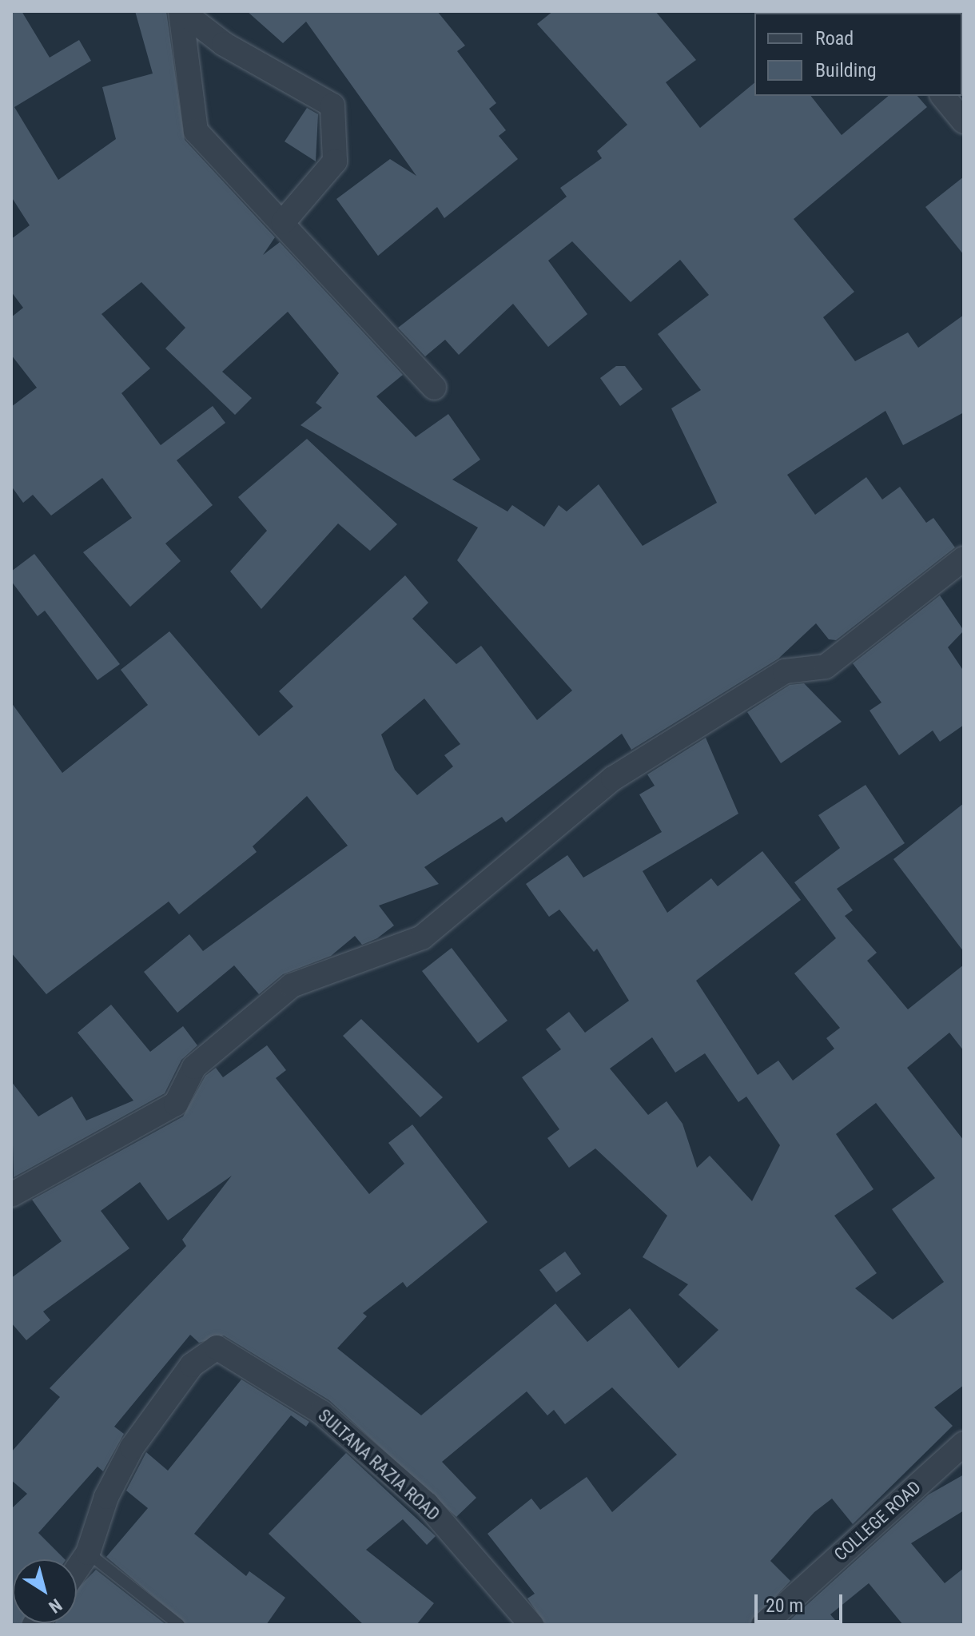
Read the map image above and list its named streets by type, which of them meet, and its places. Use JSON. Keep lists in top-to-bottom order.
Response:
{
  "streets": {
    "street": ["SULTANA RAZIA ROAD", "COLLEGE ROAD"]
  },
  "legend": ["Road", "Building"],
  "scale_bar": "20 m",
  "north": "bottom right"
}
